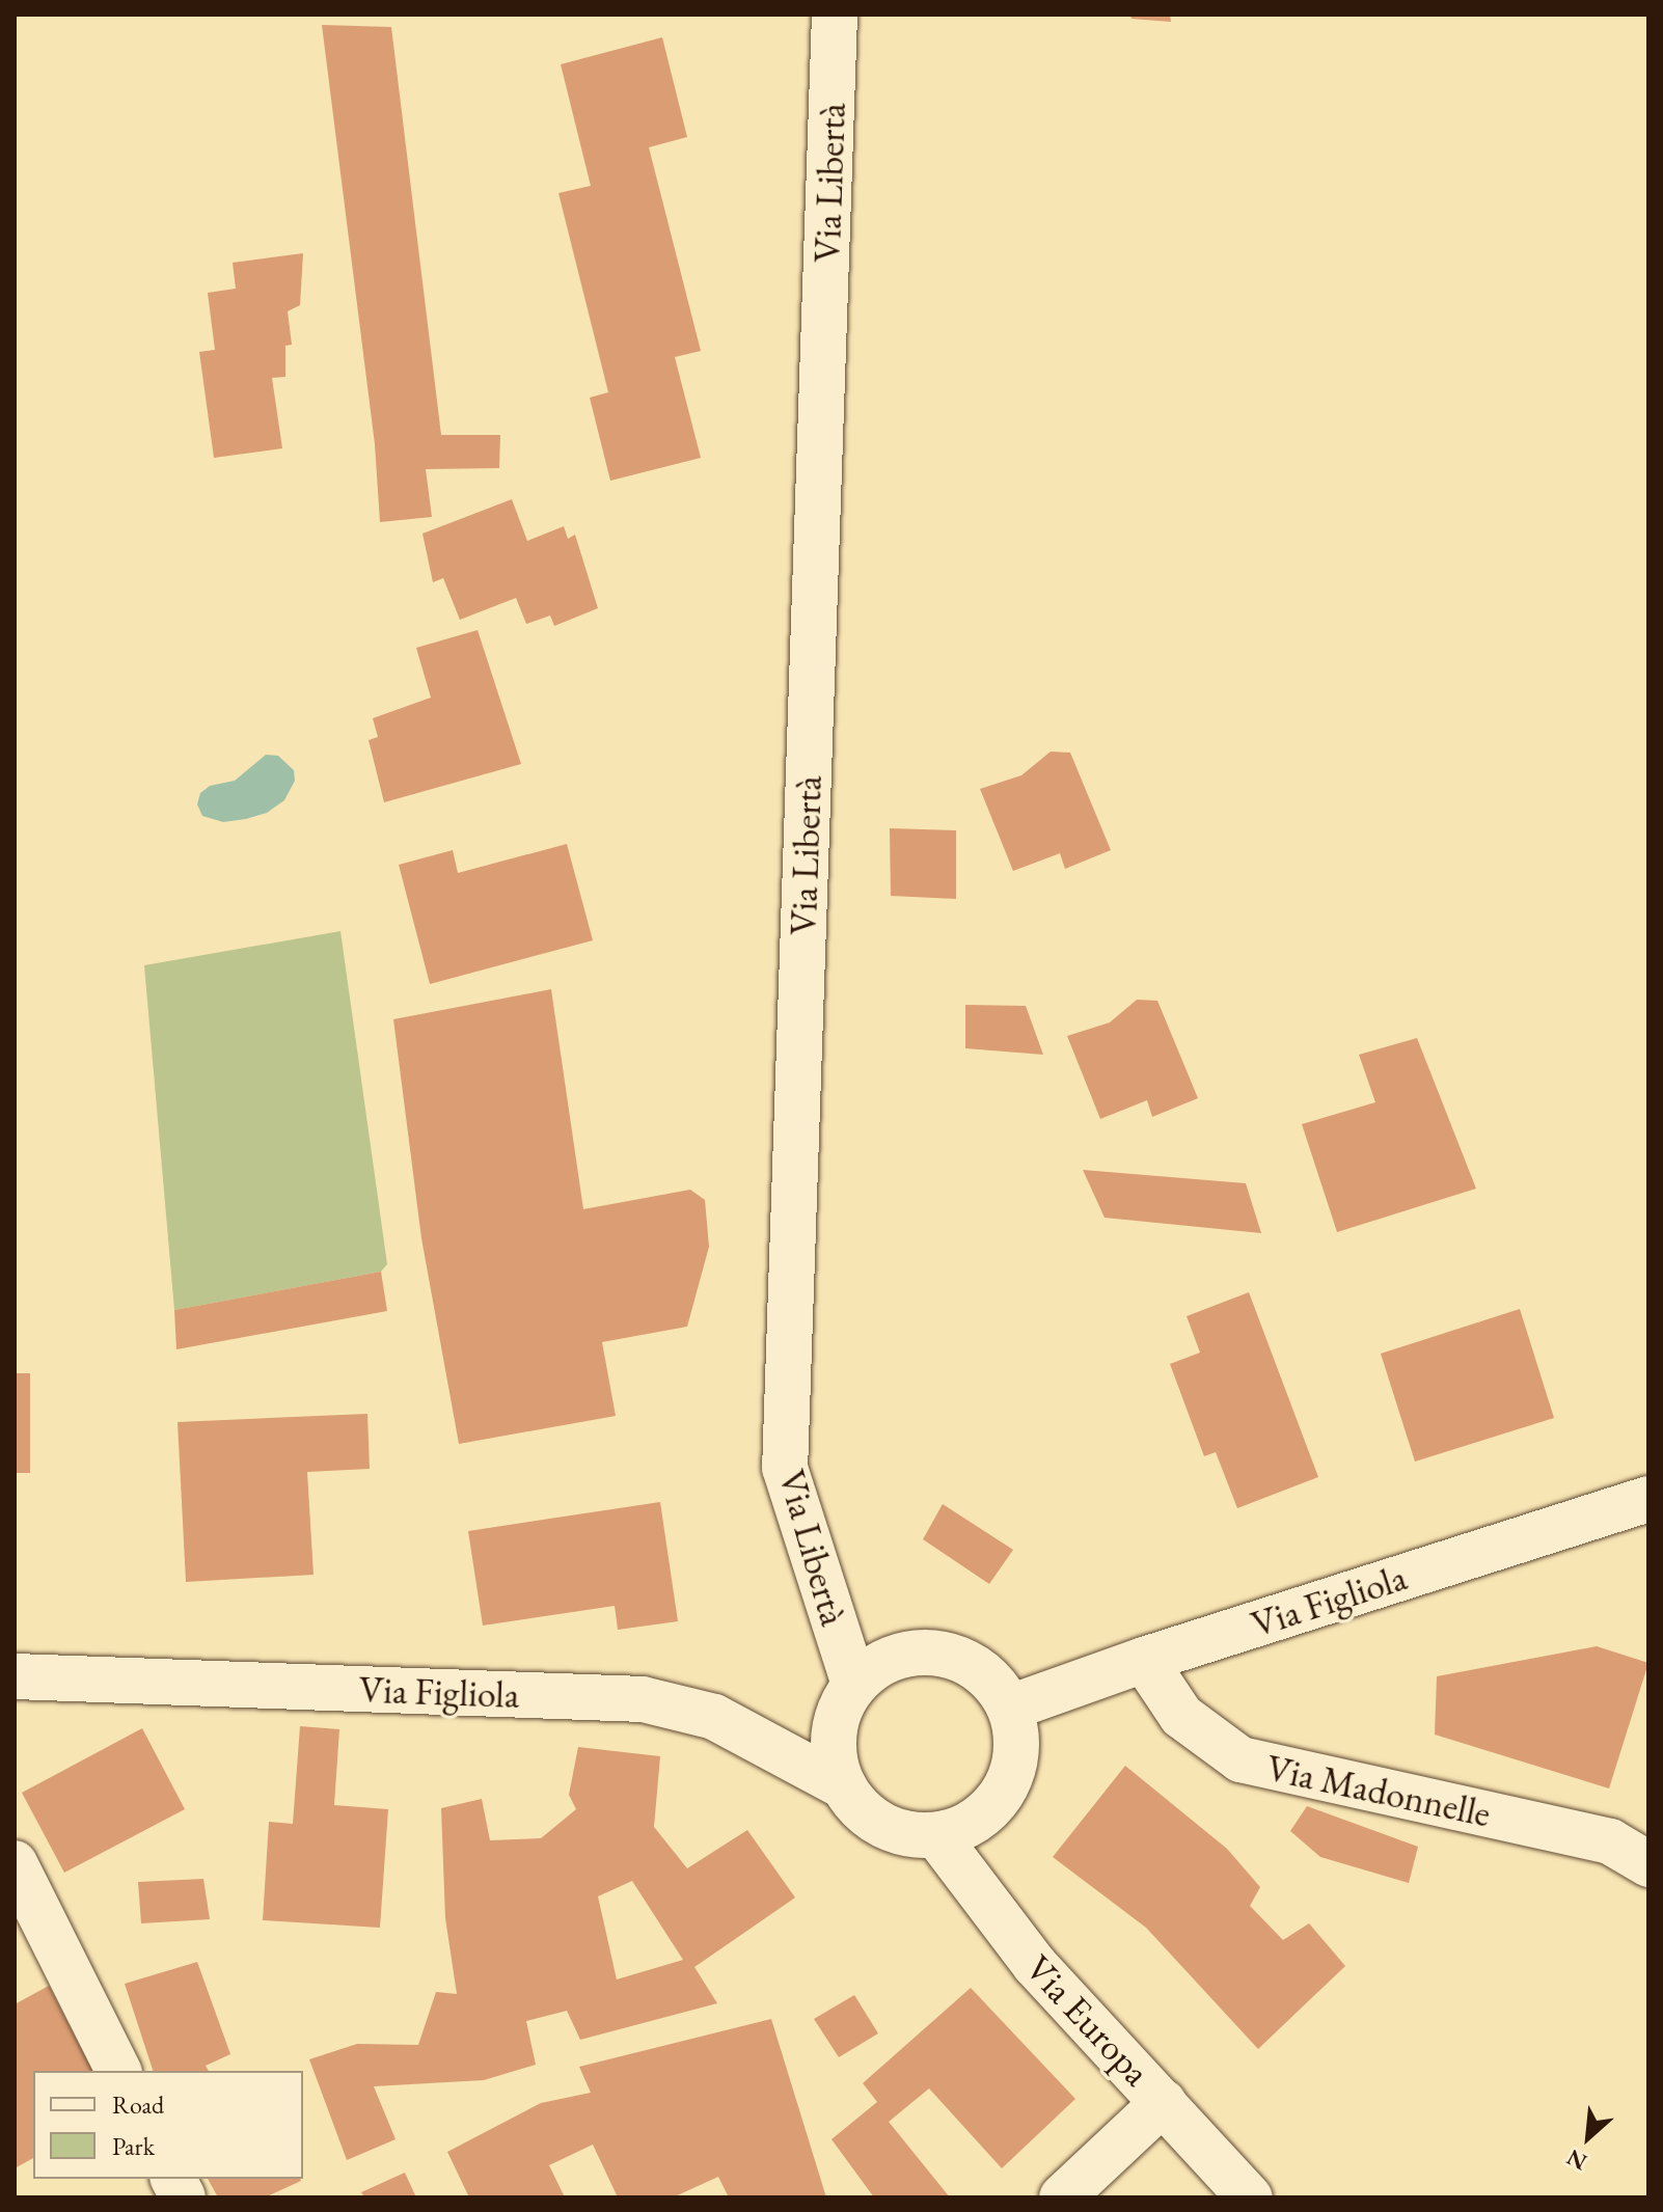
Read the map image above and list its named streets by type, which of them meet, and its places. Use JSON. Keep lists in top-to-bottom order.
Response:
{
  "streets": {
    "street": [
      "Via Libertà",
      "Via Figliola",
      "Via Madonnelle",
      "Via Europa"
    ]
  },
  "crossings": [
    ["Via Libertà", "Via Figliola"],
    ["Via Libertà", "Via Europa"],
    ["Via Figliola", "Via Madonnelle"],
    ["Via Figliola", "Via Europa"]
  ],
  "legend": ["Road", "Park"],
  "north": "bottom left"
}
